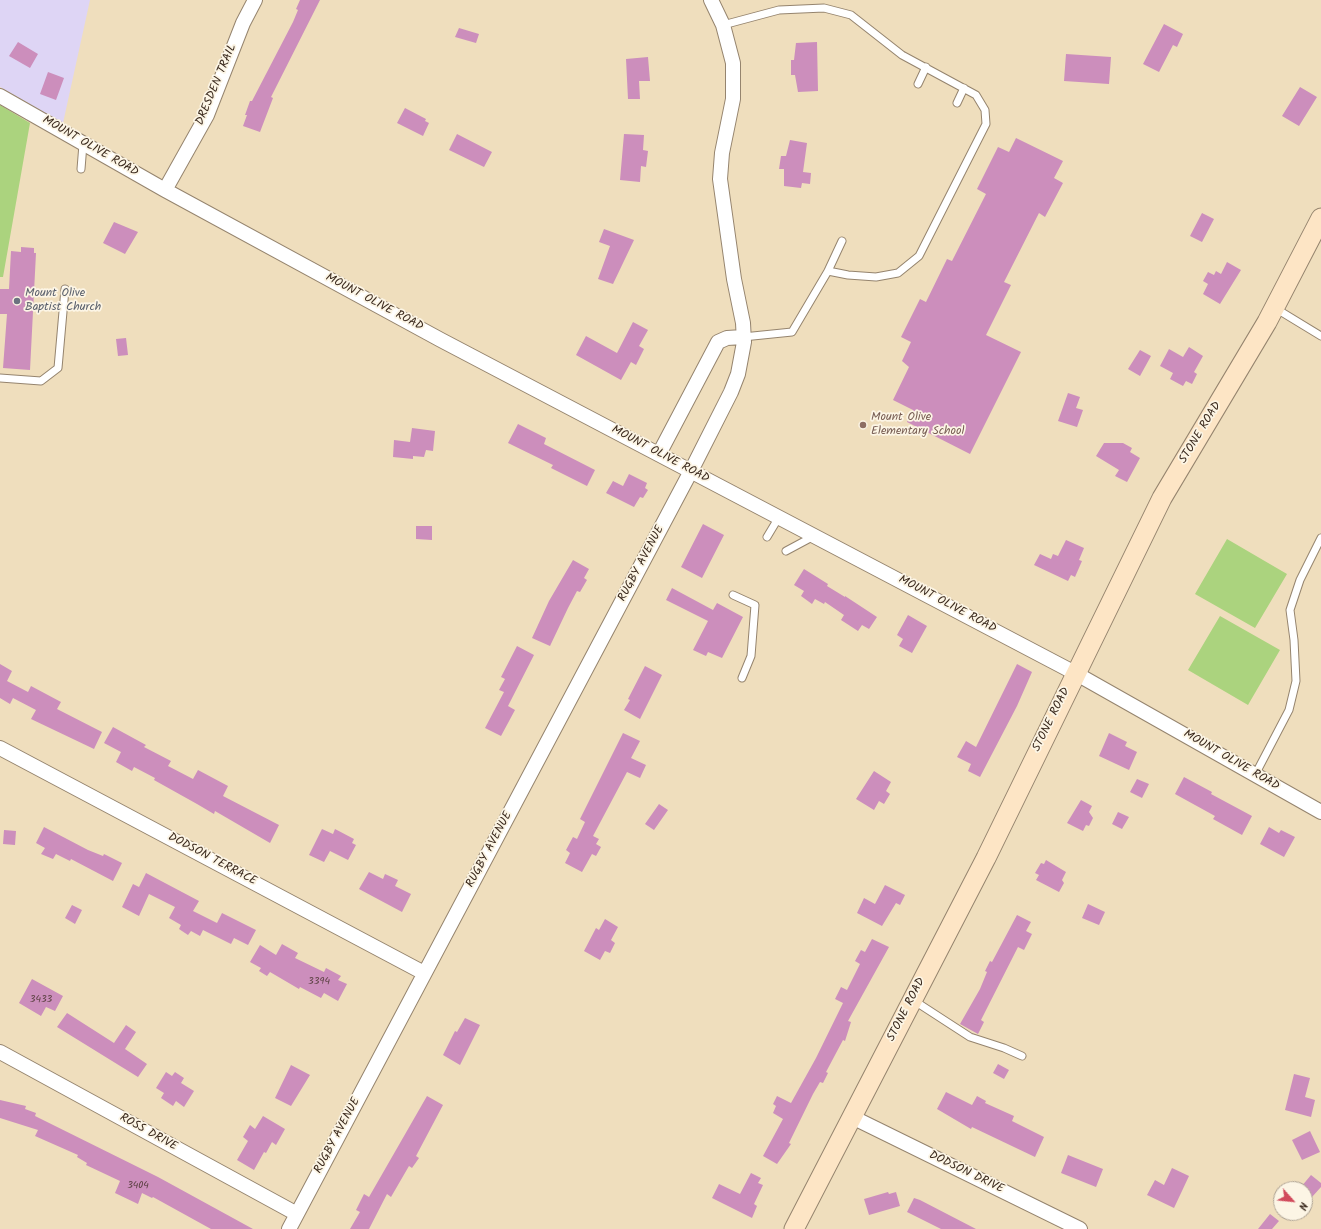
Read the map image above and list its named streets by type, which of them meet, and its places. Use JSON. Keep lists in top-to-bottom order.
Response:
{
  "streets": {
    "street": [
      "DRESDEN TRAIL",
      "MOUNT OLIVE ROAD",
      "STONE ROAD",
      "RUGBY AVENUE",
      "DODSON TERRACE",
      "ROSS DRIVE",
      "DODSON DRIVE"
    ]
  },
  "crossings": [
    ["DRESDEN TRAIL", "MOUNT OLIVE ROAD"],
    ["MOUNT OLIVE ROAD", "STONE ROAD"],
    ["MOUNT OLIVE ROAD", "RUGBY AVENUE"],
    ["STONE ROAD", "DODSON DRIVE"],
    ["RUGBY AVENUE", "DODSON TERRACE"],
    ["RUGBY AVENUE", "ROSS DRIVE"]
  ],
  "places": ["Mount Olive Baptist Church", "Mount Olive Elementary School"],
  "house_numbers": ["3394", "3433", "3404"],
  "north": "bottom right"
}
